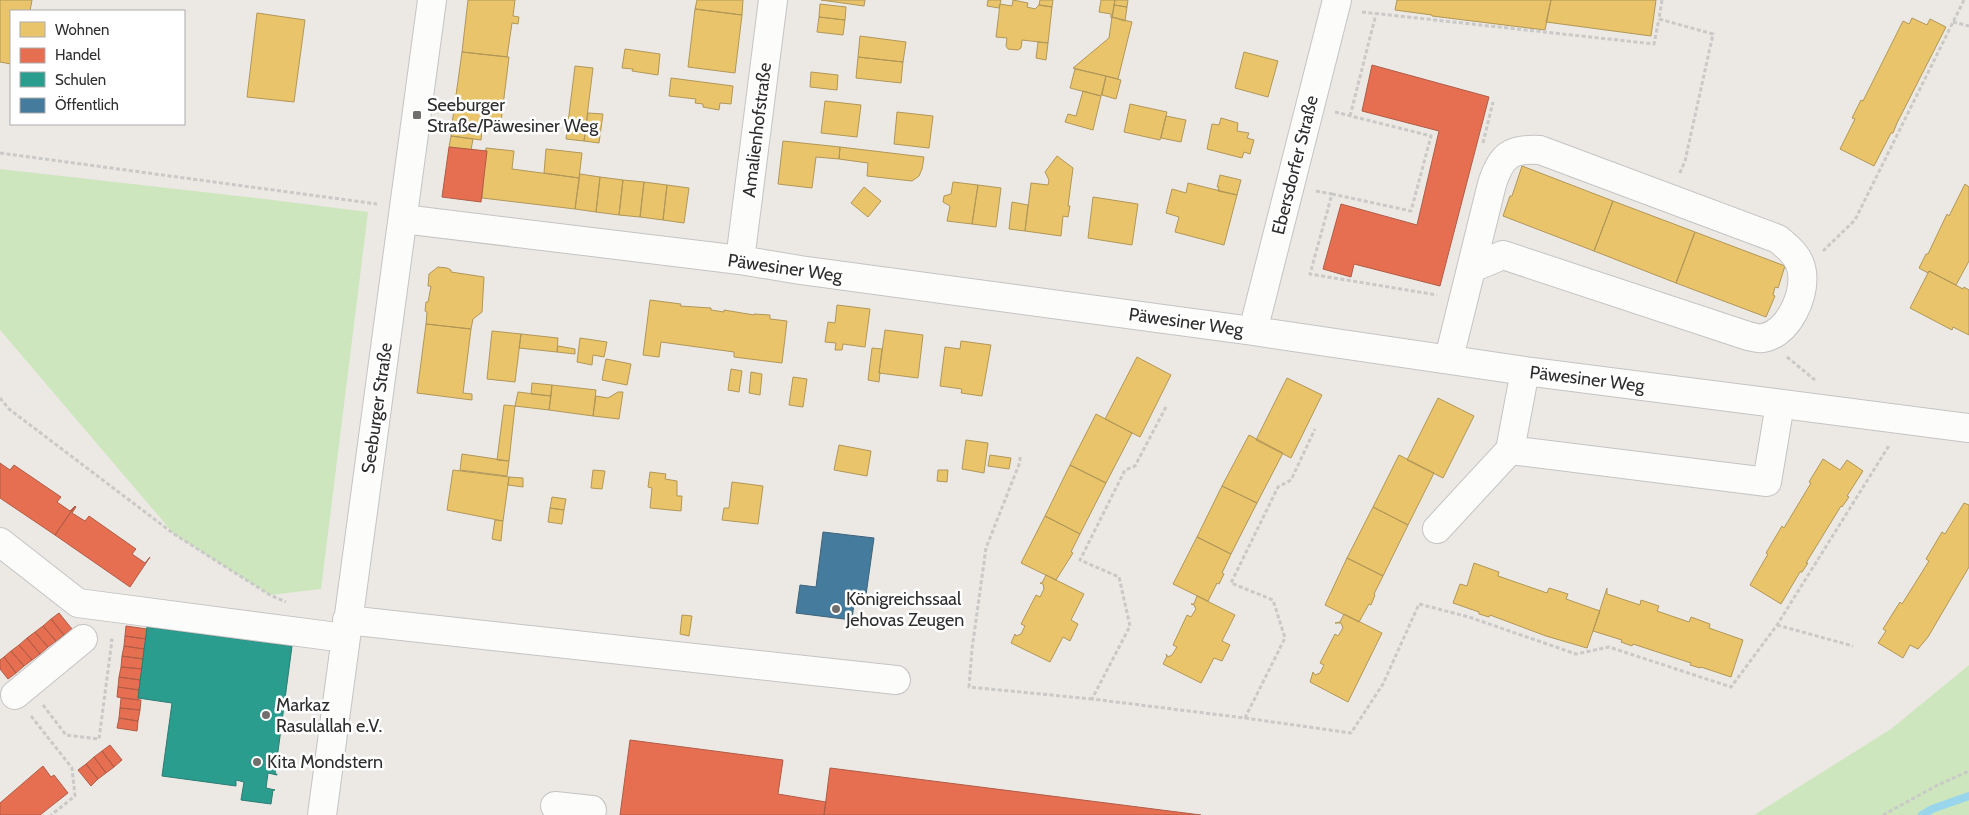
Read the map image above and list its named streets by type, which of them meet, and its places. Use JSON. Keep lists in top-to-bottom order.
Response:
{
  "streets": {
    "street": [
      "Amalienhofstraße",
      "Ebersdorfer Straße",
      "Päwesiner Weg",
      "Seeburger Straße"
    ]
  },
  "crossings": [
    ["Amalienhofstraße", "Päwesiner Weg"],
    ["Ebersdorfer Straße", "Päwesiner Weg"],
    ["Päwesiner Weg", "Seeburger Straße"]
  ],
  "places": {
    "transit": ["Seeburger Straße/Päwesiner Weg"],
    "other": ["Königreichssaal Jehovas Zeugen", "Markaz Rasulallah e.V.", "Kita Mondstern"]
  },
  "legend": [
    "Wohnen",
    "Handel",
    "Schulen",
    "Öffentlich"
  ]
}
